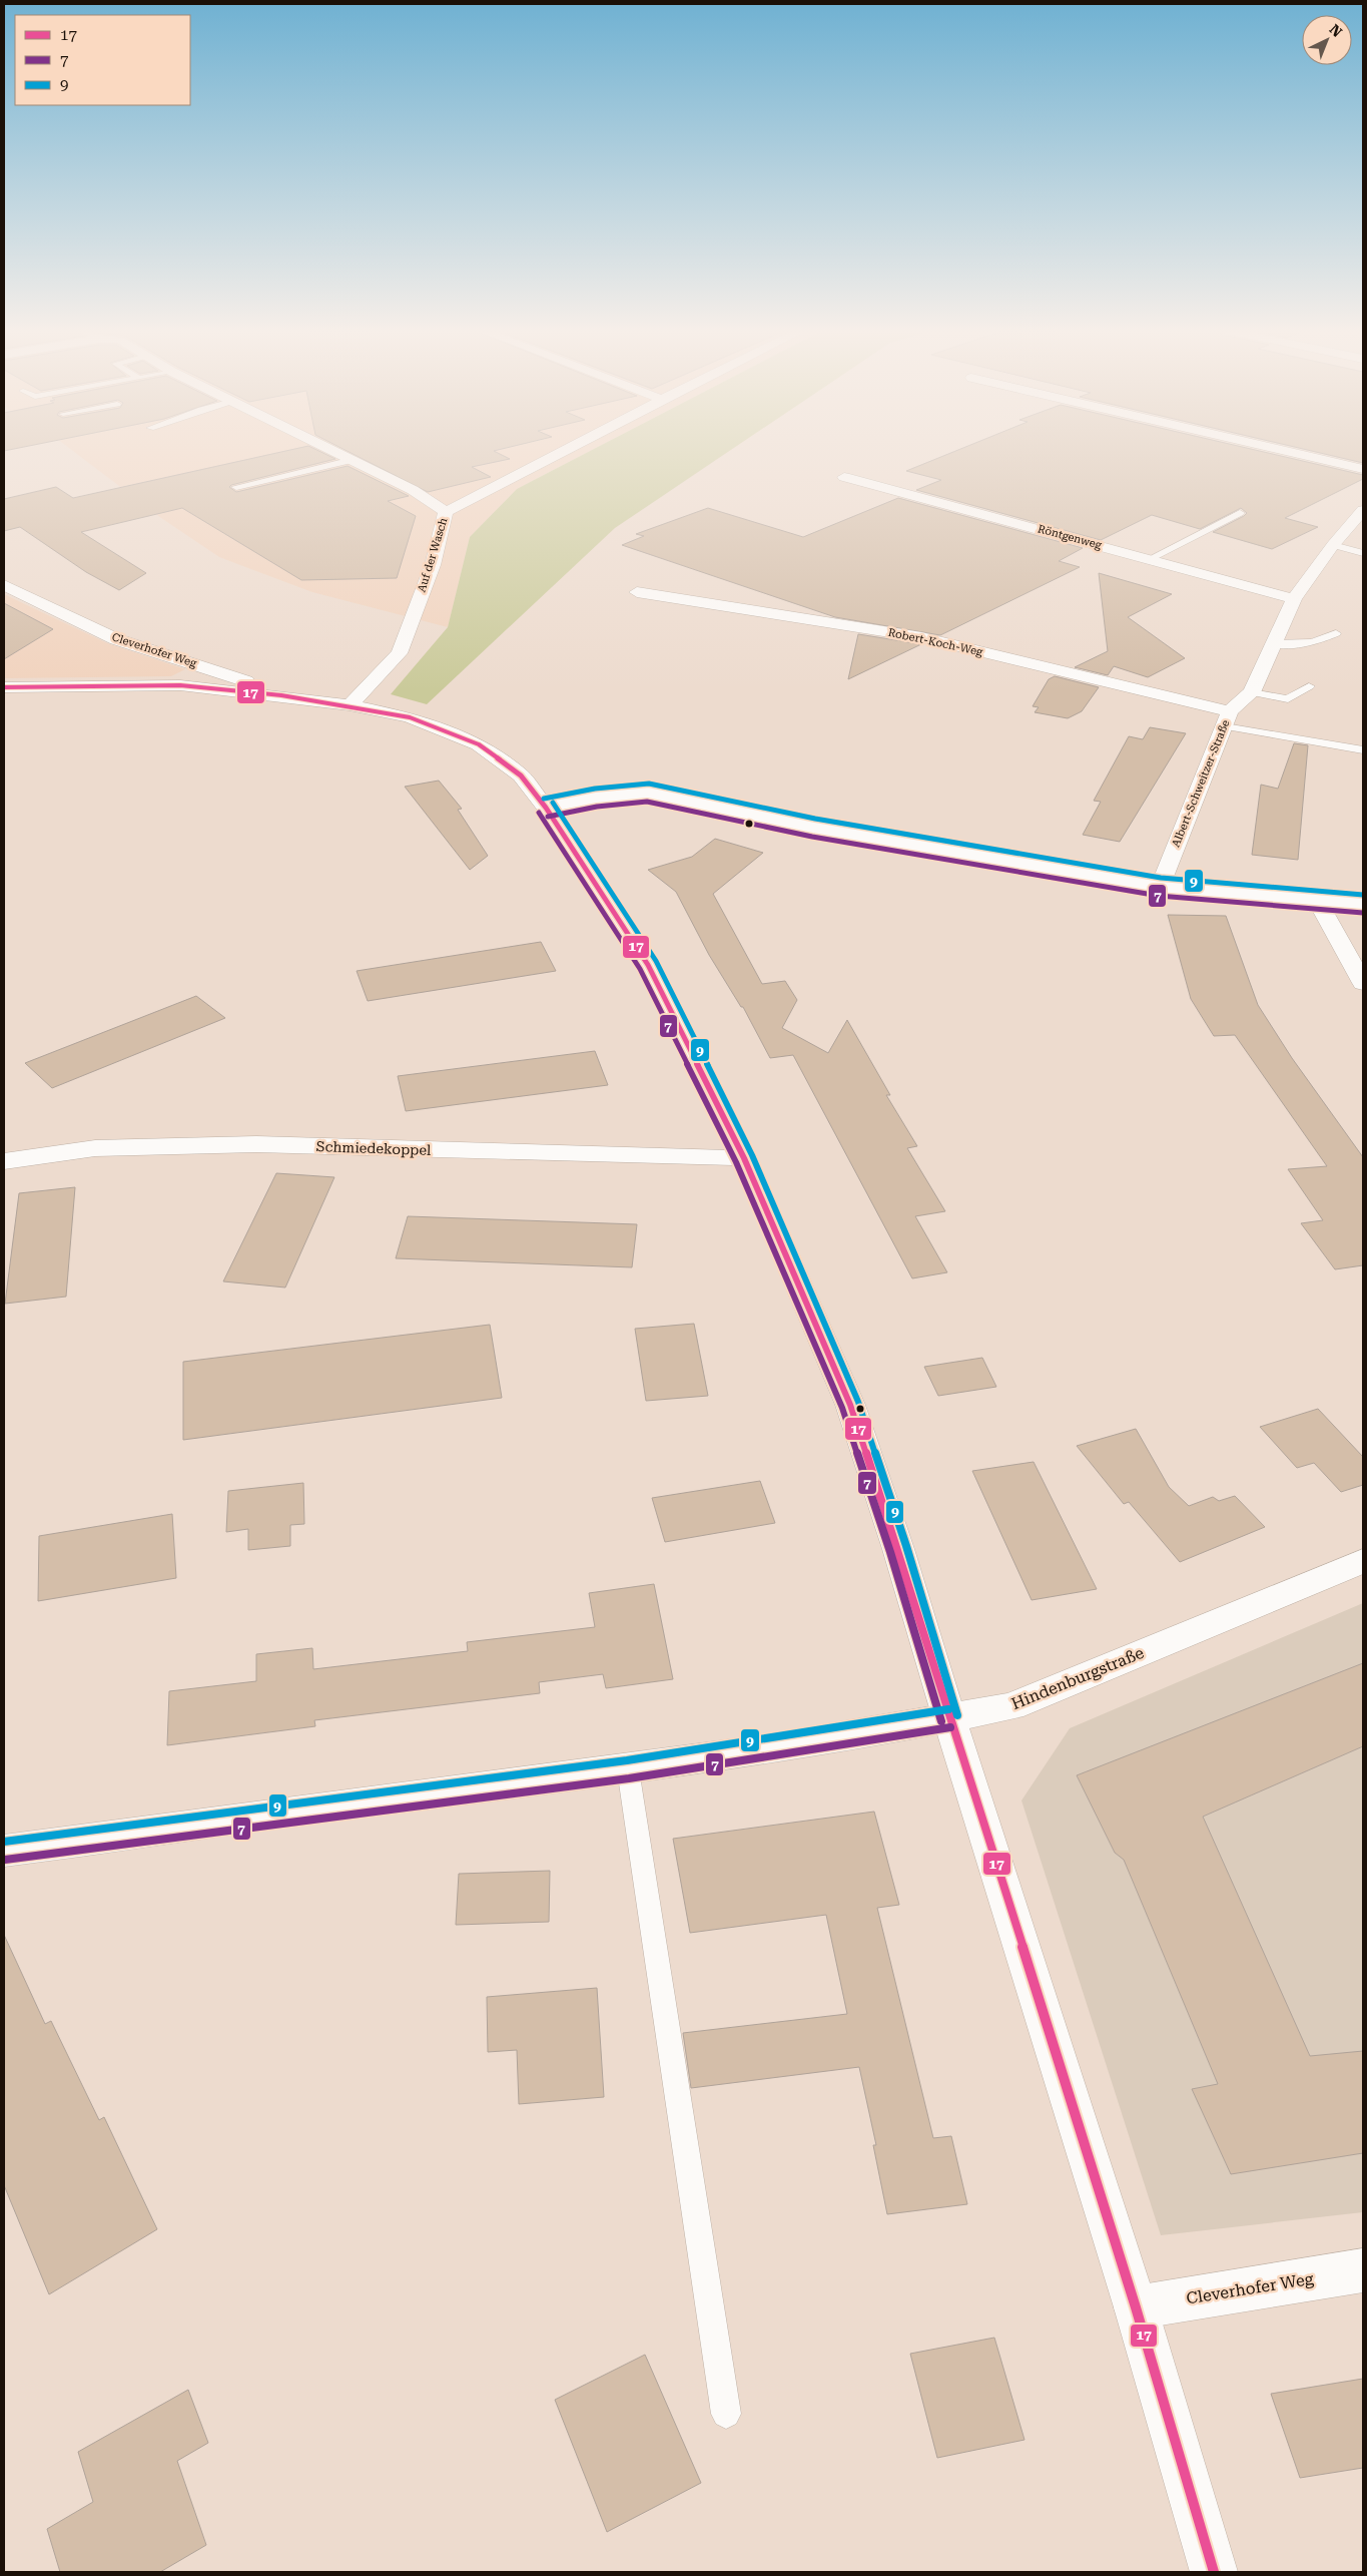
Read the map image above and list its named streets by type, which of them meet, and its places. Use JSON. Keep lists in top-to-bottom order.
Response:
{
  "streets": {
    "street": [
      "Röntgenweg",
      "Auf der Wasch",
      "Robert-Koch-Weg",
      "Cleverhofer Weg",
      "Albert-Schweitzer-Straße",
      "Schmiedekoppel",
      "Hindenburgstraße"
    ]
  },
  "crossings": [
    ["Röntgenweg", "Albert-Schweitzer-Straße"],
    ["Robert-Koch-Weg", "Albert-Schweitzer-Straße"]
  ],
  "lines": ["transit line 17", "transit line 9", "transit line 7"],
  "legend": ["17", "7", "9"],
  "north": "top right"
}
